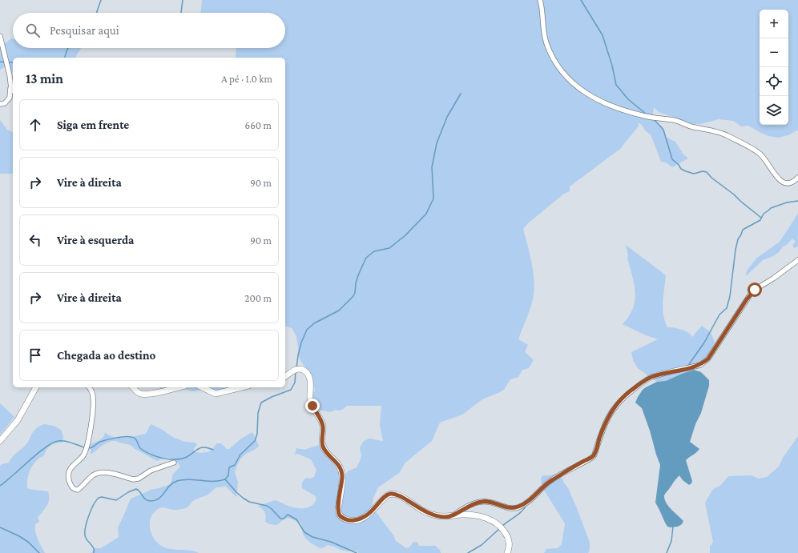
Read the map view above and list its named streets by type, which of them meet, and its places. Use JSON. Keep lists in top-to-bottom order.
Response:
{
  "page": {
    "map_buttons": ["+", "−"],
    "search": "Pesquisar aqui",
    "heading": ["13 min", "A pé · 1.0 km"],
    "list": [
      ["Siga em frente", "660 m"],
      ["Vire à direita", "90 m"],
      ["Vire à esquerda", "90 m"],
      ["Vire à direita", "200 m"],
      "Chegada ao destino"
    ]
  }
}
